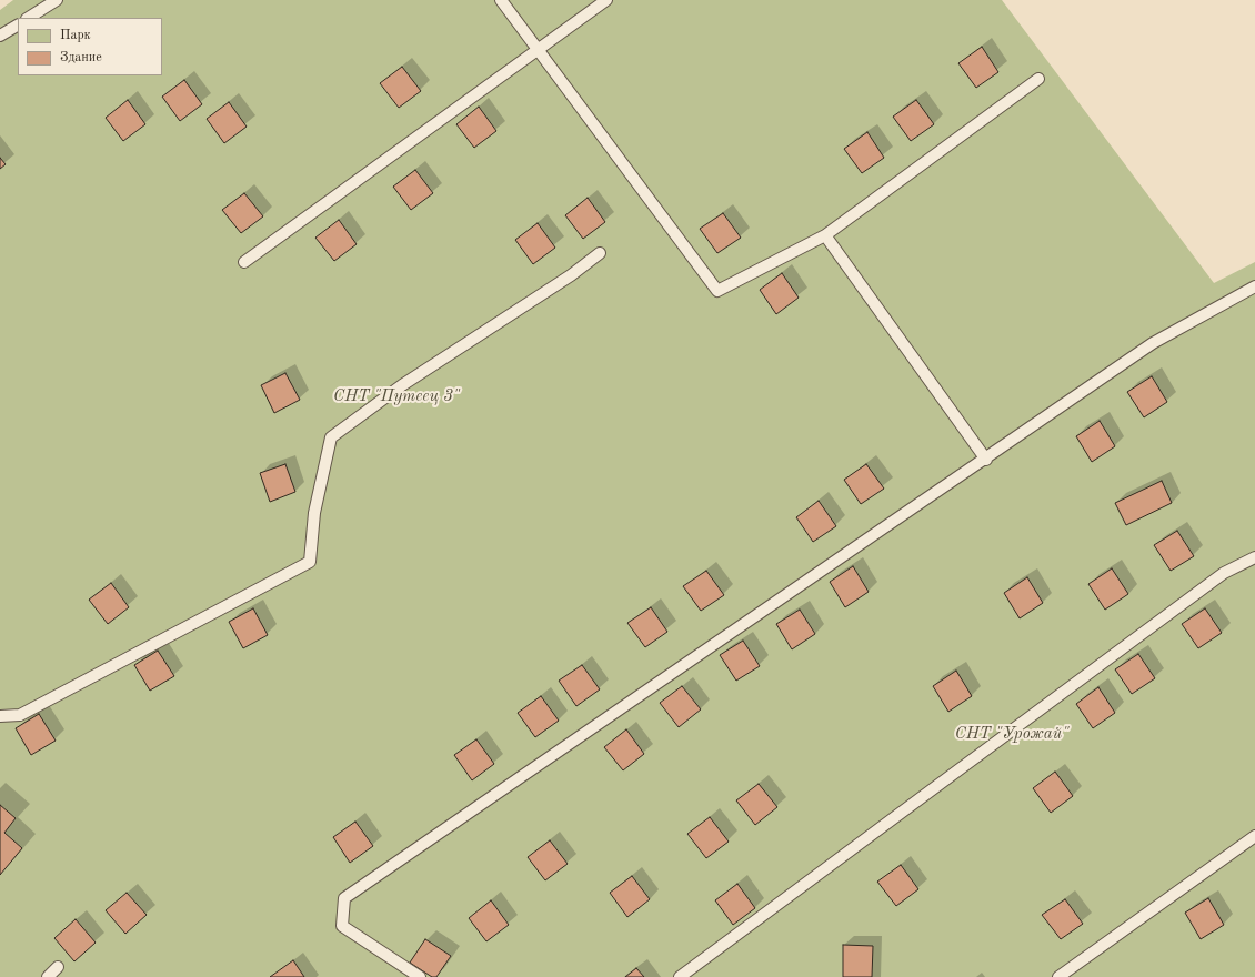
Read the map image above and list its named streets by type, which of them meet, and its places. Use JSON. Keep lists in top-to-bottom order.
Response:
{
  "parks": ["СНТ \"Путеец 3\"", "СНТ \"Урожай\""],
  "legend": ["Парк", "Здание"]
}
